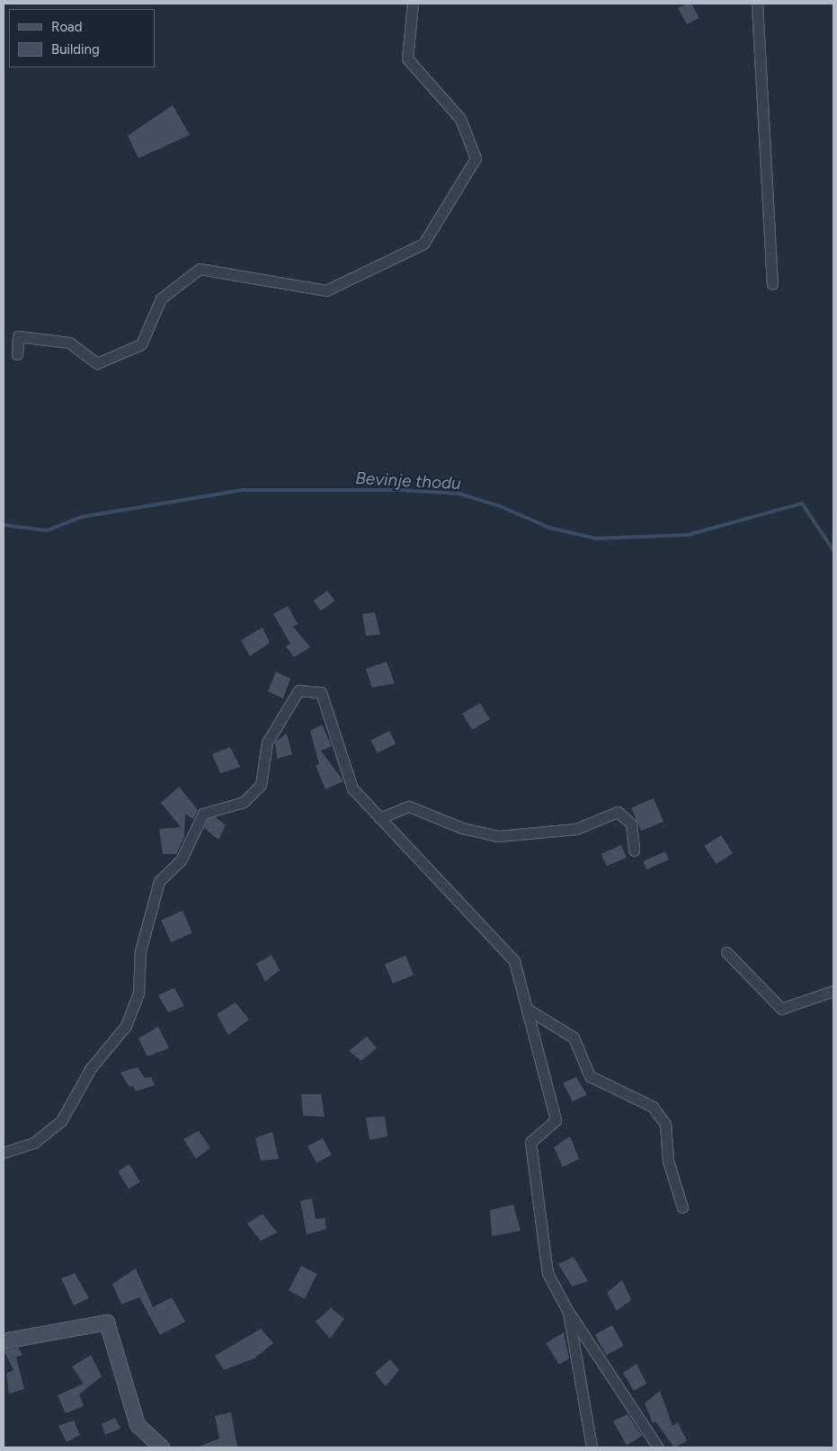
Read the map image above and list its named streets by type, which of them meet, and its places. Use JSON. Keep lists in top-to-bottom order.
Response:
{
  "water": ["Bevinje thodu"],
  "legend": ["Road", "Building"]
}
